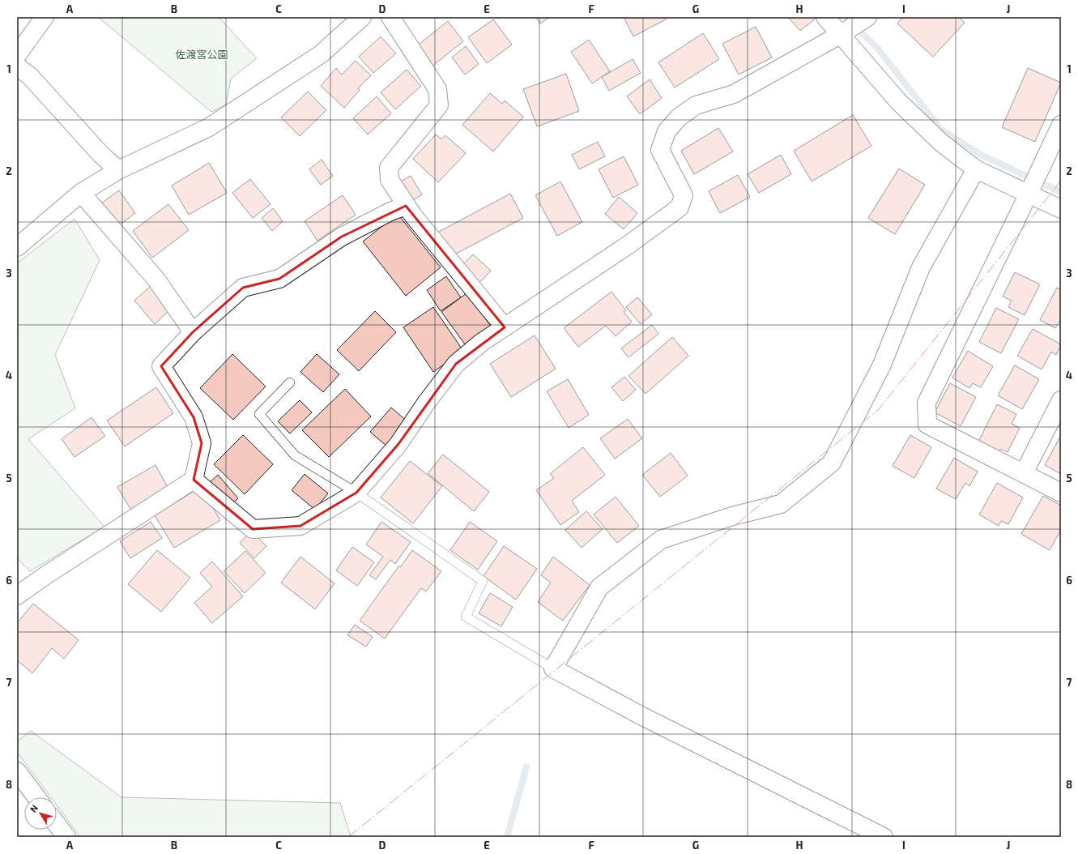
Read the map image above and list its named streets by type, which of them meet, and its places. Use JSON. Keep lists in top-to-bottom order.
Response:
{
  "parks": ["佐渡宮公園"],
  "north": "top left",
  "grid": {
    "columns": [
      "A",
      "B",
      "C",
      "D",
      "E",
      "F",
      "G",
      "H",
      "I",
      "J"
    ],
    "rows": [
      "1",
      "2",
      "3",
      "4",
      "5",
      "6",
      "7",
      "8"
    ]
  }
}
